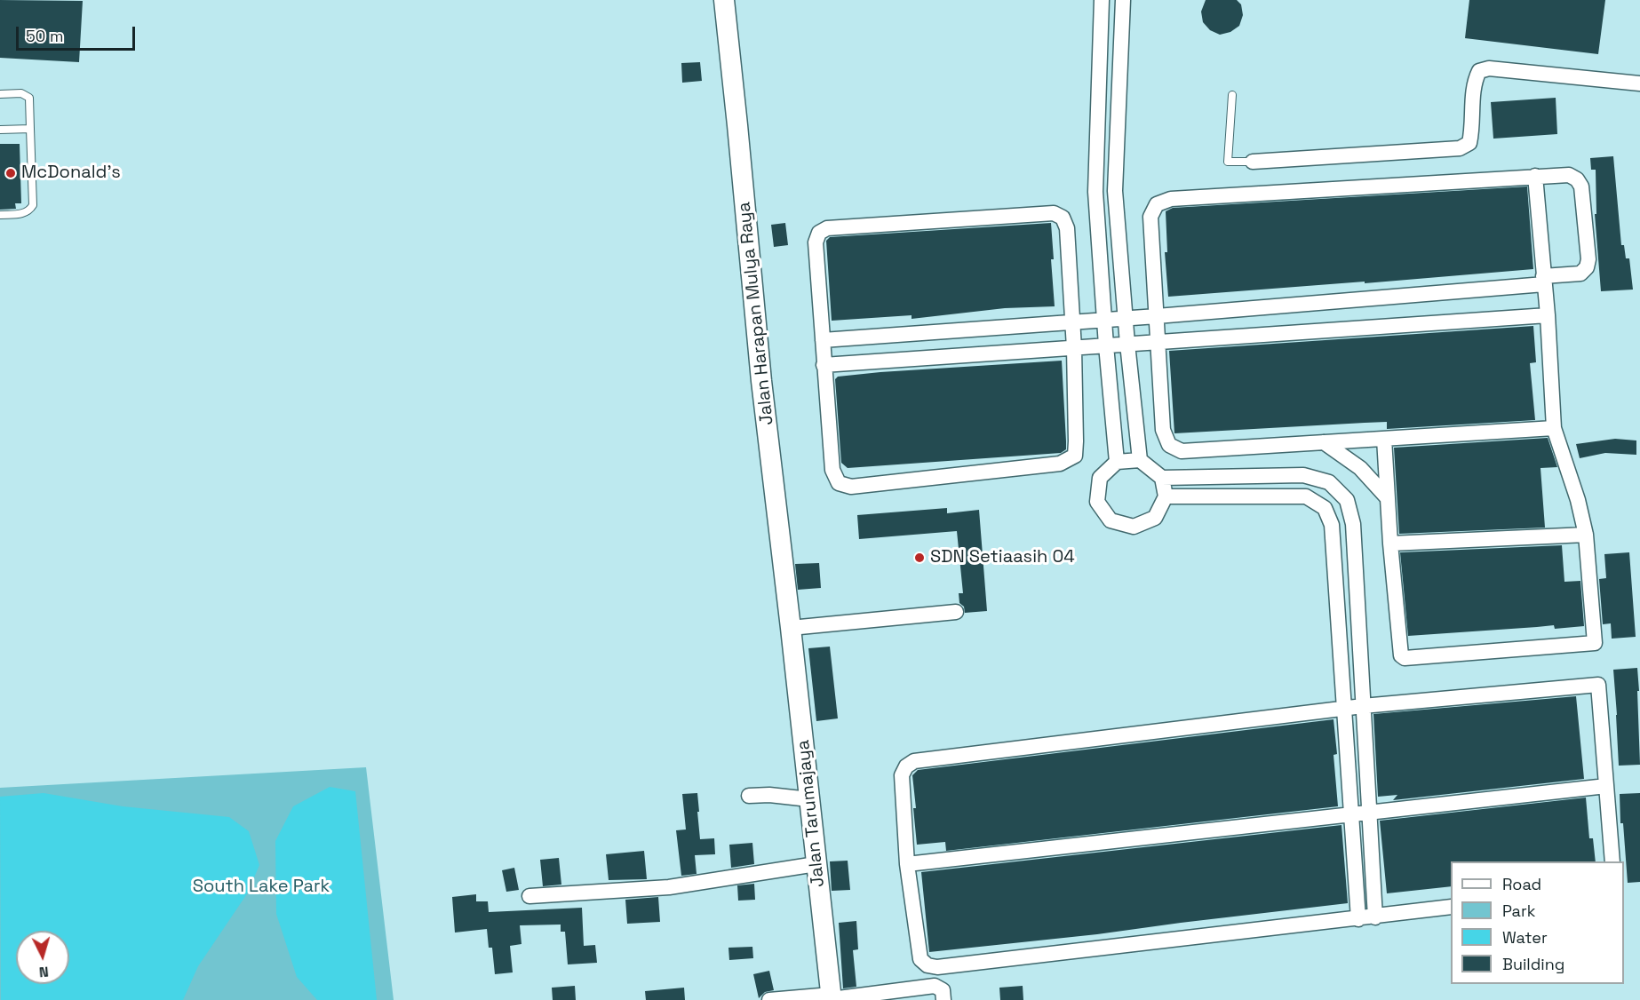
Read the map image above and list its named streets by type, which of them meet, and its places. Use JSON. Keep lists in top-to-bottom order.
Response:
{
  "streets": {
    "street": ["Jalan Harapan Mulya Raya", "Jalan Tarumajaya"]
  },
  "crossings": [
    ["Jalan Harapan Mulya Raya", "Jalan Tarumajaya"]
  ],
  "parks": ["South Lake Park"],
  "places": ["McDonald's", "SDN Setiaasih 04"],
  "legend": [
    "Road",
    "Park",
    "Water",
    "Building"
  ],
  "scale_bar": "50 m",
  "north": "bottom"
}
